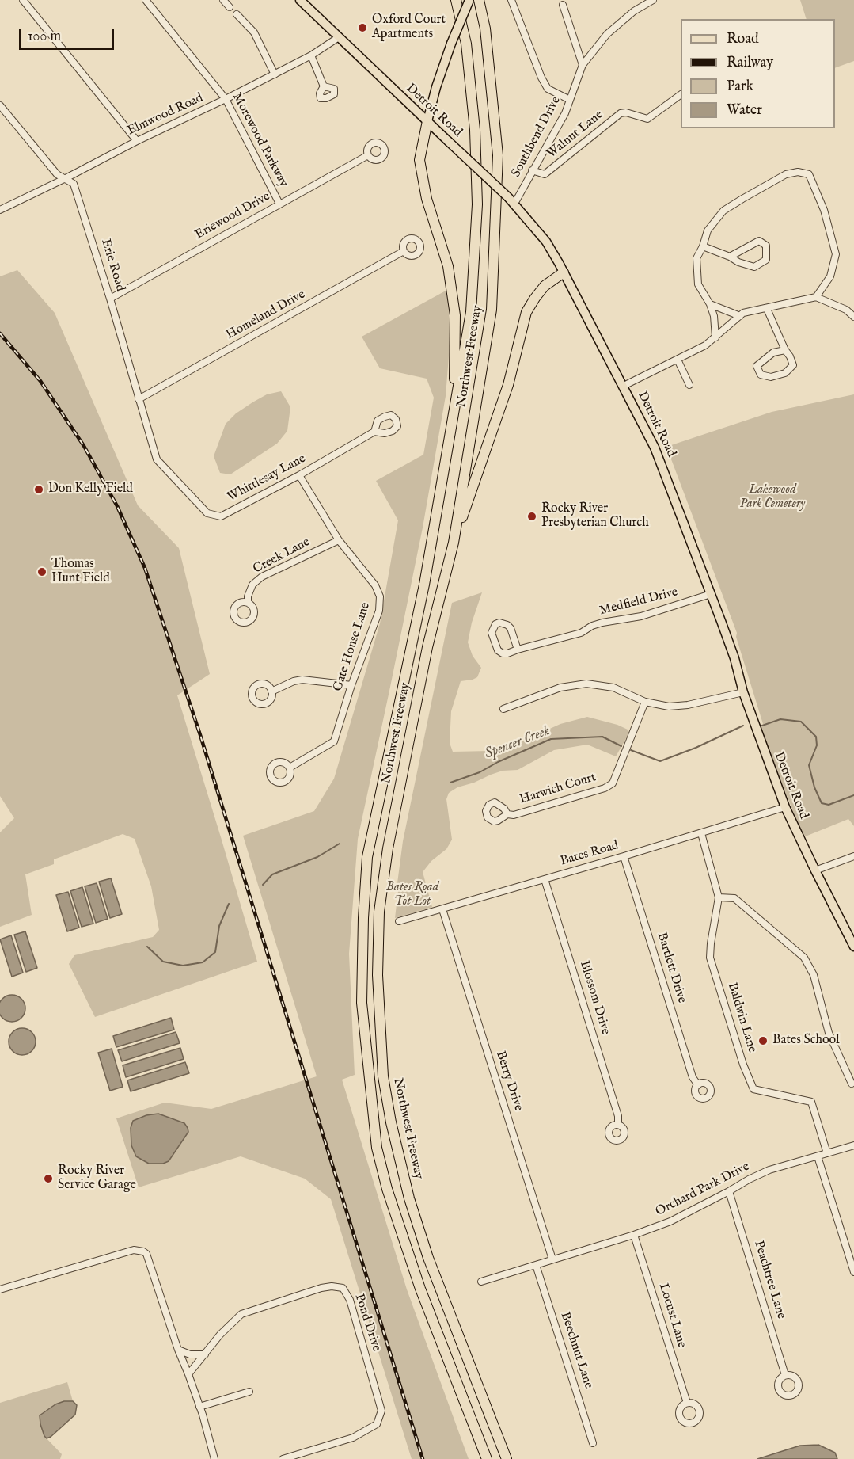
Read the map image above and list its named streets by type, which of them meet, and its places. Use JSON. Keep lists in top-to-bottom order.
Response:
{
  "streets": {
    "highway": ["Northwest Freeway"],
    "main road": ["Detroit Road"],
    "street": [
      "Elmwood Road",
      "Walnut Lane",
      "Southbend Drive",
      "Morewood Parkway",
      "Eriewood Drive",
      "Erie Road",
      "Homeland Drive",
      "Whittlesay Lane",
      "Creek Lane",
      "Medfield Drive",
      "Gate House Lane",
      "Harwich Court",
      "Bates Road",
      "Bartlett Drive",
      "Blossom Drive",
      "Baldwin Lane",
      "Berry Drive",
      "Orchard Park Drive",
      "Peachtree Lane",
      "Locust Lane",
      "Pond Drive",
      "Beechnut Lane"
    ]
  },
  "crossings": [
    ["Detroit Road", "Elmwood Road"],
    ["Detroit Road", "Southbend Drive"],
    ["Detroit Road", "Medfield Drive"],
    ["Detroit Road", "Bates Road"],
    ["Elmwood Road", "Morewood Parkway"],
    ["Elmwood Road", "Erie Road"],
    ["Walnut Lane", "Southbend Drive"],
    ["Morewood Parkway", "Eriewood Drive"],
    ["Eriewood Drive", "Erie Road"],
    ["Erie Road", "Homeland Drive"],
    ["Erie Road", "Whittlesay Lane"],
    ["Whittlesay Lane", "Gate House Lane"],
    ["Creek Lane", "Gate House Lane"],
    ["Bates Road", "Bartlett Drive"],
    ["Bates Road", "Blossom Drive"],
    ["Bates Road", "Baldwin Lane"],
    ["Bates Road", "Berry Drive"],
    ["Baldwin Lane", "Orchard Park Drive"],
    ["Berry Drive", "Orchard Park Drive"],
    ["Orchard Park Drive", "Peachtree Lane"],
    ["Orchard Park Drive", "Locust Lane"],
    ["Orchard Park Drive", "Beechnut Lane"]
  ],
  "water": ["Spencer Creek"],
  "parks": ["Lakewood Park Cemetery", "Bates Road Tot Lot"],
  "places": [
    "Oxford Court Apartments",
    "Don Kelly Field",
    "Rocky River Presbyterian Church",
    "Thomas Hunt Field",
    "Bates School",
    "Rocky River Service Garage"
  ],
  "legend": [
    "Road",
    "Railway",
    "Park",
    "Water"
  ],
  "scale_bar": "100 m"
}
